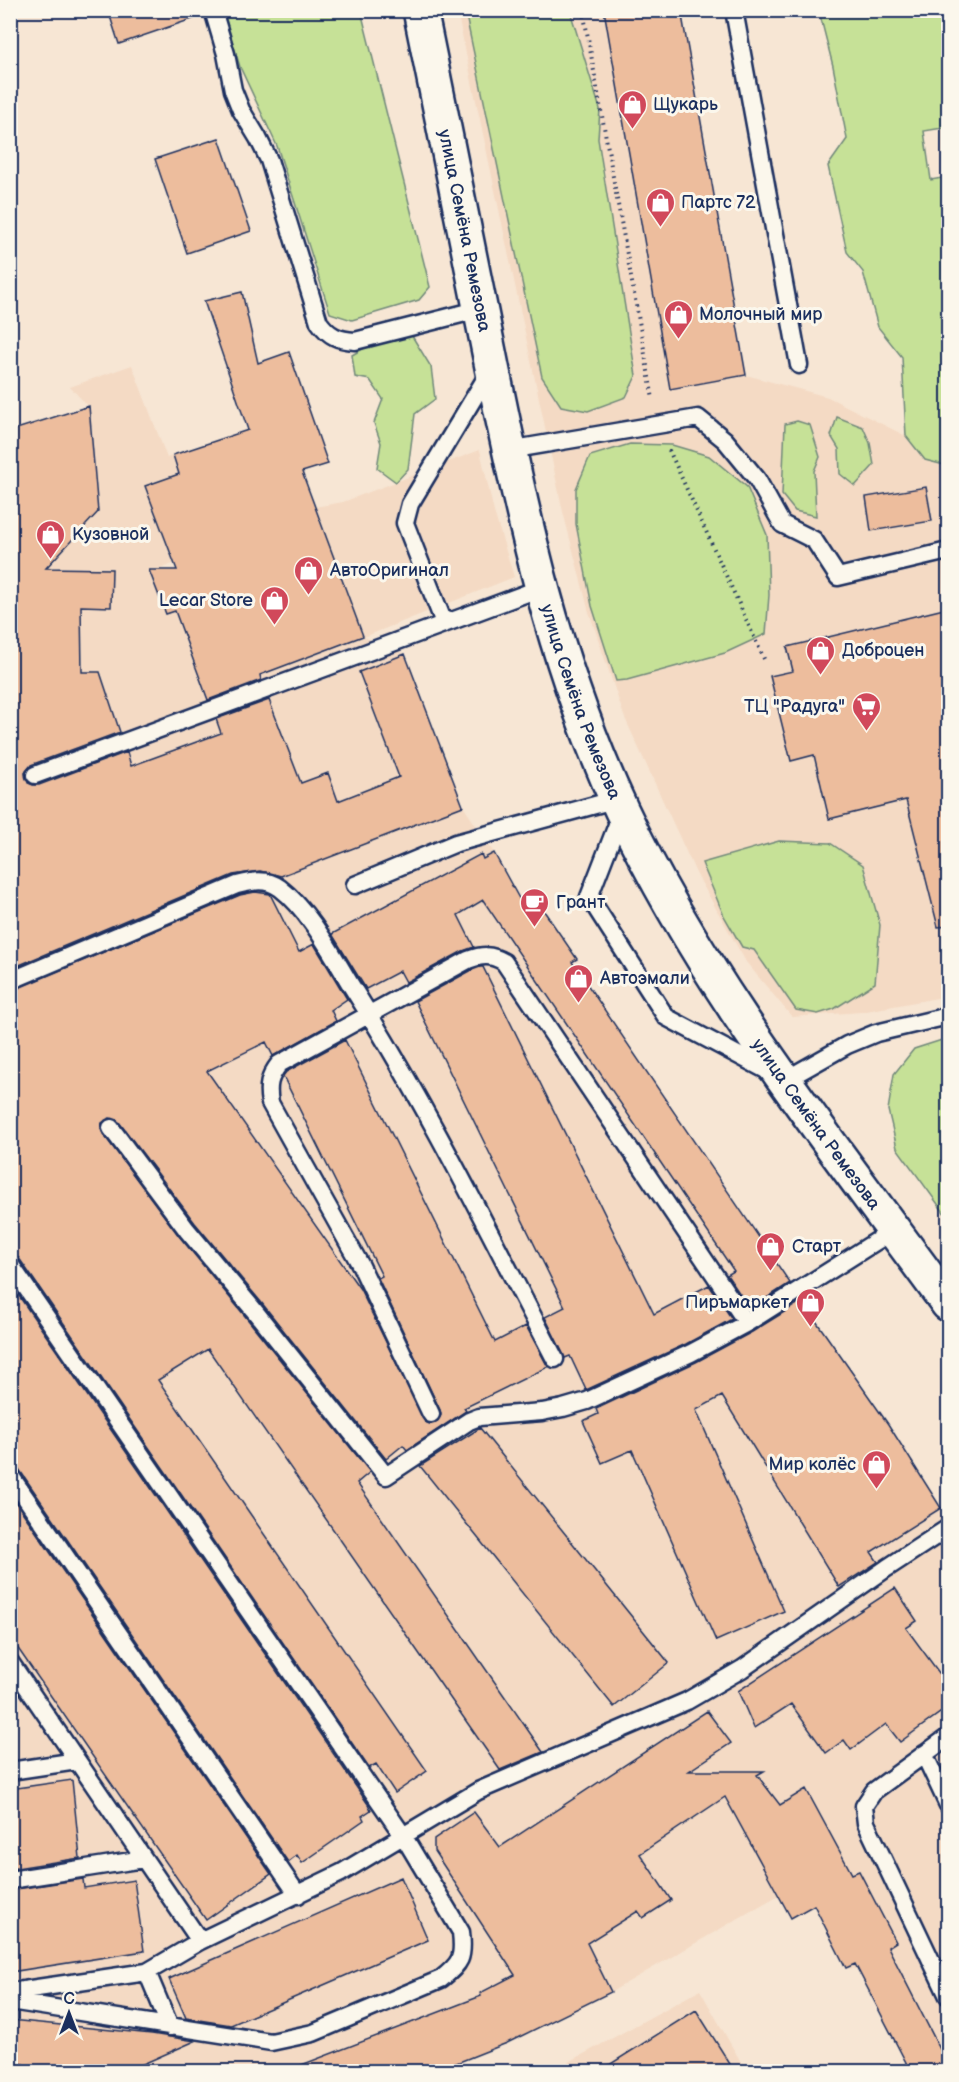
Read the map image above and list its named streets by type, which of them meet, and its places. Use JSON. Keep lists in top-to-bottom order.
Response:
{
  "streets": {
    "main road": ["улица Семёна Ремезова"]
  },
  "places": {
    "shop": [
      "Щукарь",
      "Партс 72",
      "Молочный мир",
      "Кузовной",
      "АвтоОригинал",
      "Lecar Store",
      "Доброцен",
      "Автоэмали",
      "Старт",
      "Пиръмаркет",
      "Мир колёс"
    ],
    "supermarket": ["ТЦ \"Радуга\""],
    "cafe": ["Грант"]
  },
  "north": "top"
}
